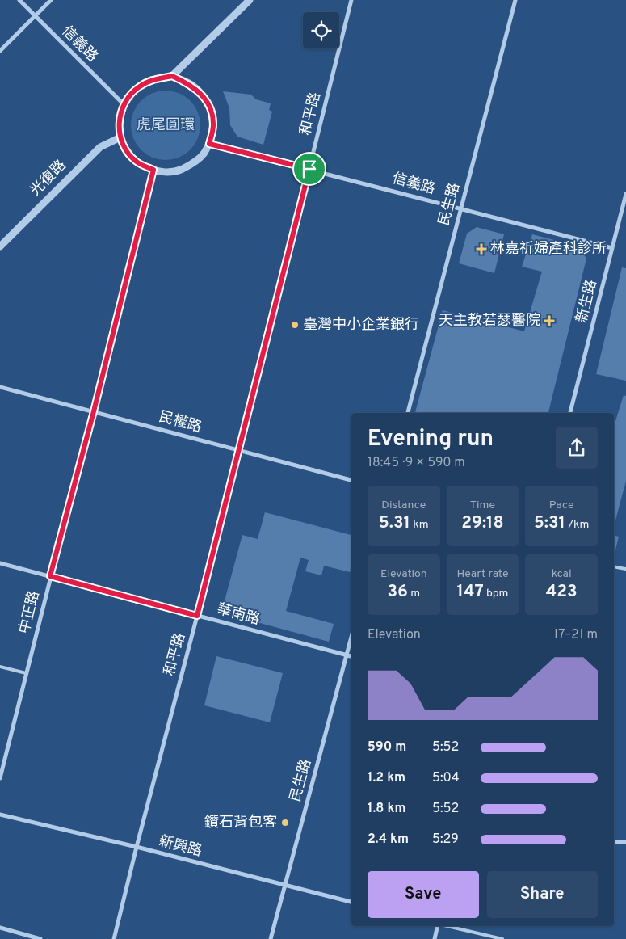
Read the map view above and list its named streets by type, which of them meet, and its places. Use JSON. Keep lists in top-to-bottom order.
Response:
{
  "streets": {
    "street": [
      "信義路",
      "和平路",
      "光復路",
      "民生路",
      "新生路",
      "民權路",
      "中正路",
      "華南路",
      "新興路"
    ]
  },
  "crossings": [
    ["信義路", "和平路"],
    ["信義路", "光復路"],
    ["信義路", "民生路"],
    ["信義路", "新生路"],
    ["信義路", "中正路"],
    ["和平路", "民權路"],
    ["和平路", "華南路"],
    ["和平路", "新興路"],
    ["光復路", "中正路"],
    ["民生路", "華南路"],
    ["民生路", "新興路"],
    ["民權路", "中正路"],
    ["中正路", "華南路"]
  ],
  "parks": ["虎尾圓環"],
  "places": {
    "health": ["林嘉祈婦產科診所", "天主教若瑟醫院"],
    "other": ["臺灣中小企業銀行", "鑽石背包客"]
  },
  "page": {
    "heading": ["Evening run", "18:45 · 9 × 590 m"],
    "stats": [
      ["Distance", "5.31 km"],
      ["Time", "29:18"],
      ["Pace", "5:31 /km"],
      ["Elevation", "36 m"],
      ["Heart rate", "147 bpm"],
      ["kcal", "423"]
    ],
    "chart": ["Elevation", "17–21 m"],
    "list": [
      {
        "name": "590 m",
        "note": "5:52"
      },
      {
        "name": "1.2 km",
        "note": "5:04"
      },
      {
        "name": "1.8 km",
        "note": "5:52"
      },
      {
        "name": "2.4 km",
        "note": "5:29"
      }
    ],
    "buttons": ["Save", "Share"]
  }
}
